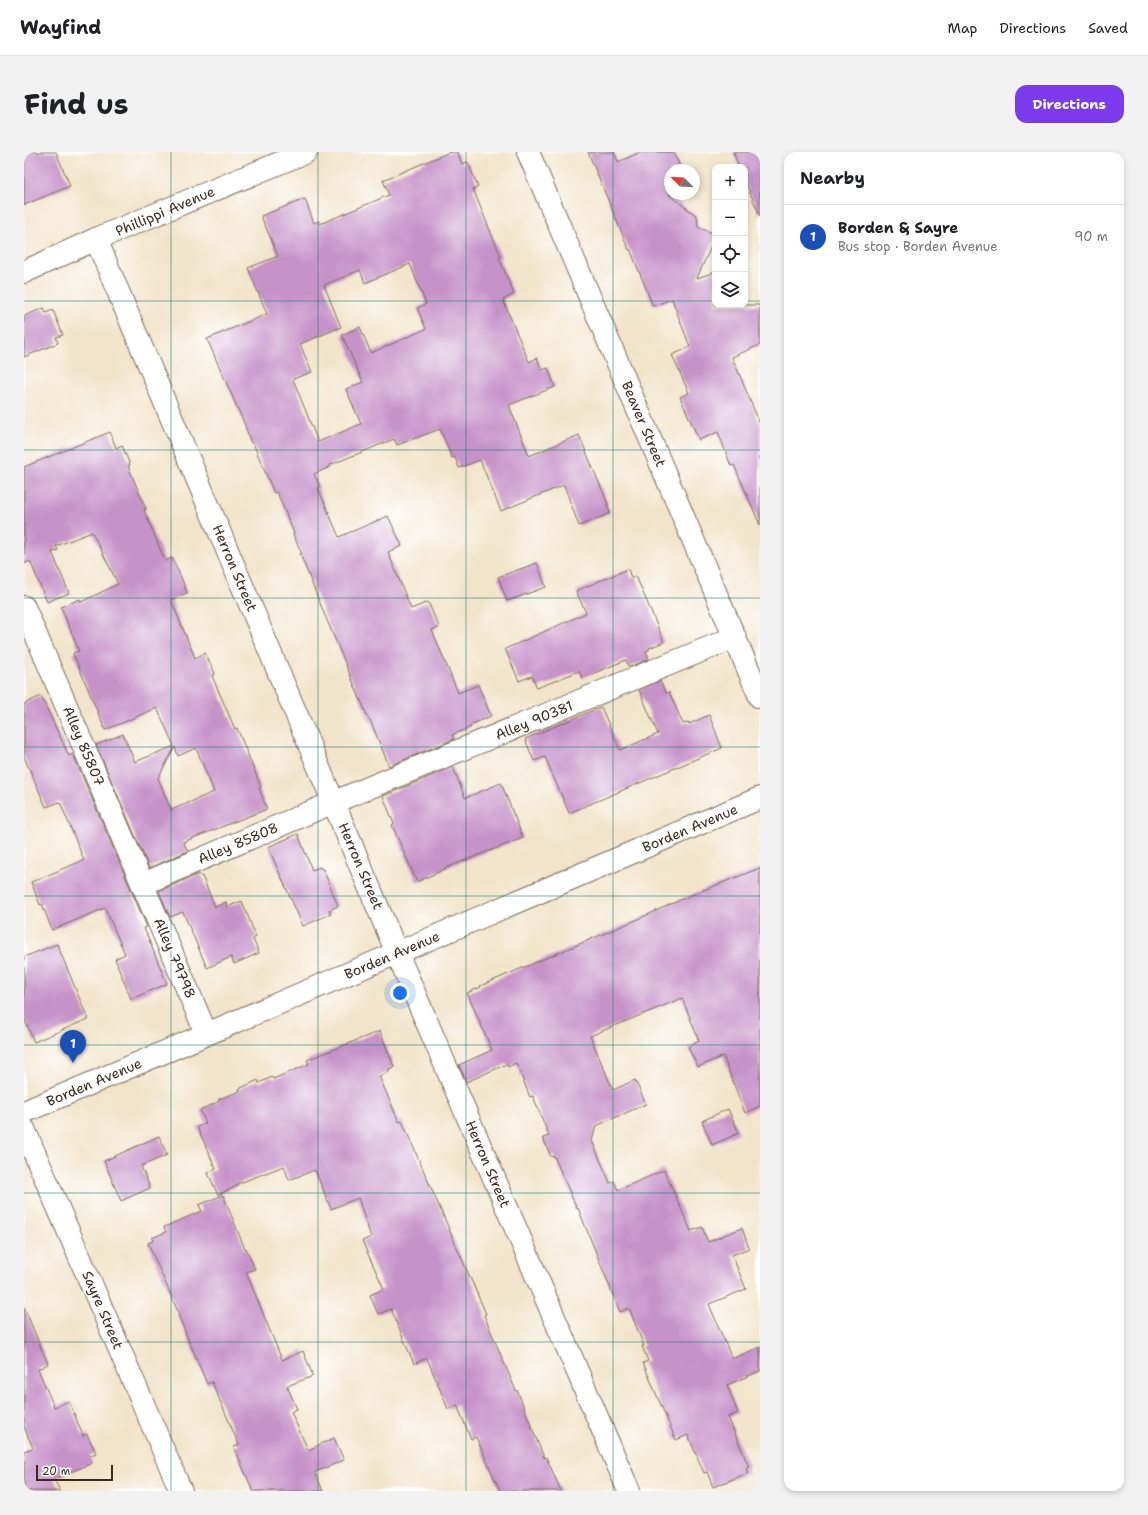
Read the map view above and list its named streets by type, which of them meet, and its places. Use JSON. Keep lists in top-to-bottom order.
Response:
{
  "streets": {
    "street": [
      "Phillippi Avenue",
      "Beaver Street",
      "Herron Street",
      "Alley 90381",
      "Alley 85807",
      "Borden Avenue",
      "Alley 85808",
      "Alley 79798",
      "Sayre Street"
    ]
  },
  "crossings": [
    ["Phillippi Avenue", "Herron Street"],
    ["Beaver Street", "Alley 90381"],
    ["Herron Street", "Alley 90381"],
    ["Herron Street", "Borden Avenue"],
    ["Herron Street", "Alley 85808"],
    ["Alley 90381", "Alley 85808"],
    ["Alley 85807", "Alley 85808"],
    ["Alley 85807", "Alley 79798"],
    ["Borden Avenue", "Alley 79798"],
    ["Alley 85808", "Alley 79798"]
  ],
  "scale_bar": "20 m",
  "north": "top left",
  "page": {
    "header": "Wayfind",
    "nav": ["Map", "Directions", "Saved"],
    "title": "Find us",
    "buttons": "Directions",
    "heading": "Nearby",
    "map_buttons": ["+", "−"],
    "list": [
      {
        "mark": "1",
        "name": "Borden & Sayre",
        "note": "Bus stop · Borden Avenue",
        "value": "90 m"
      }
    ],
    "pins": "1",
    "scale": "20 m"
  }
}
